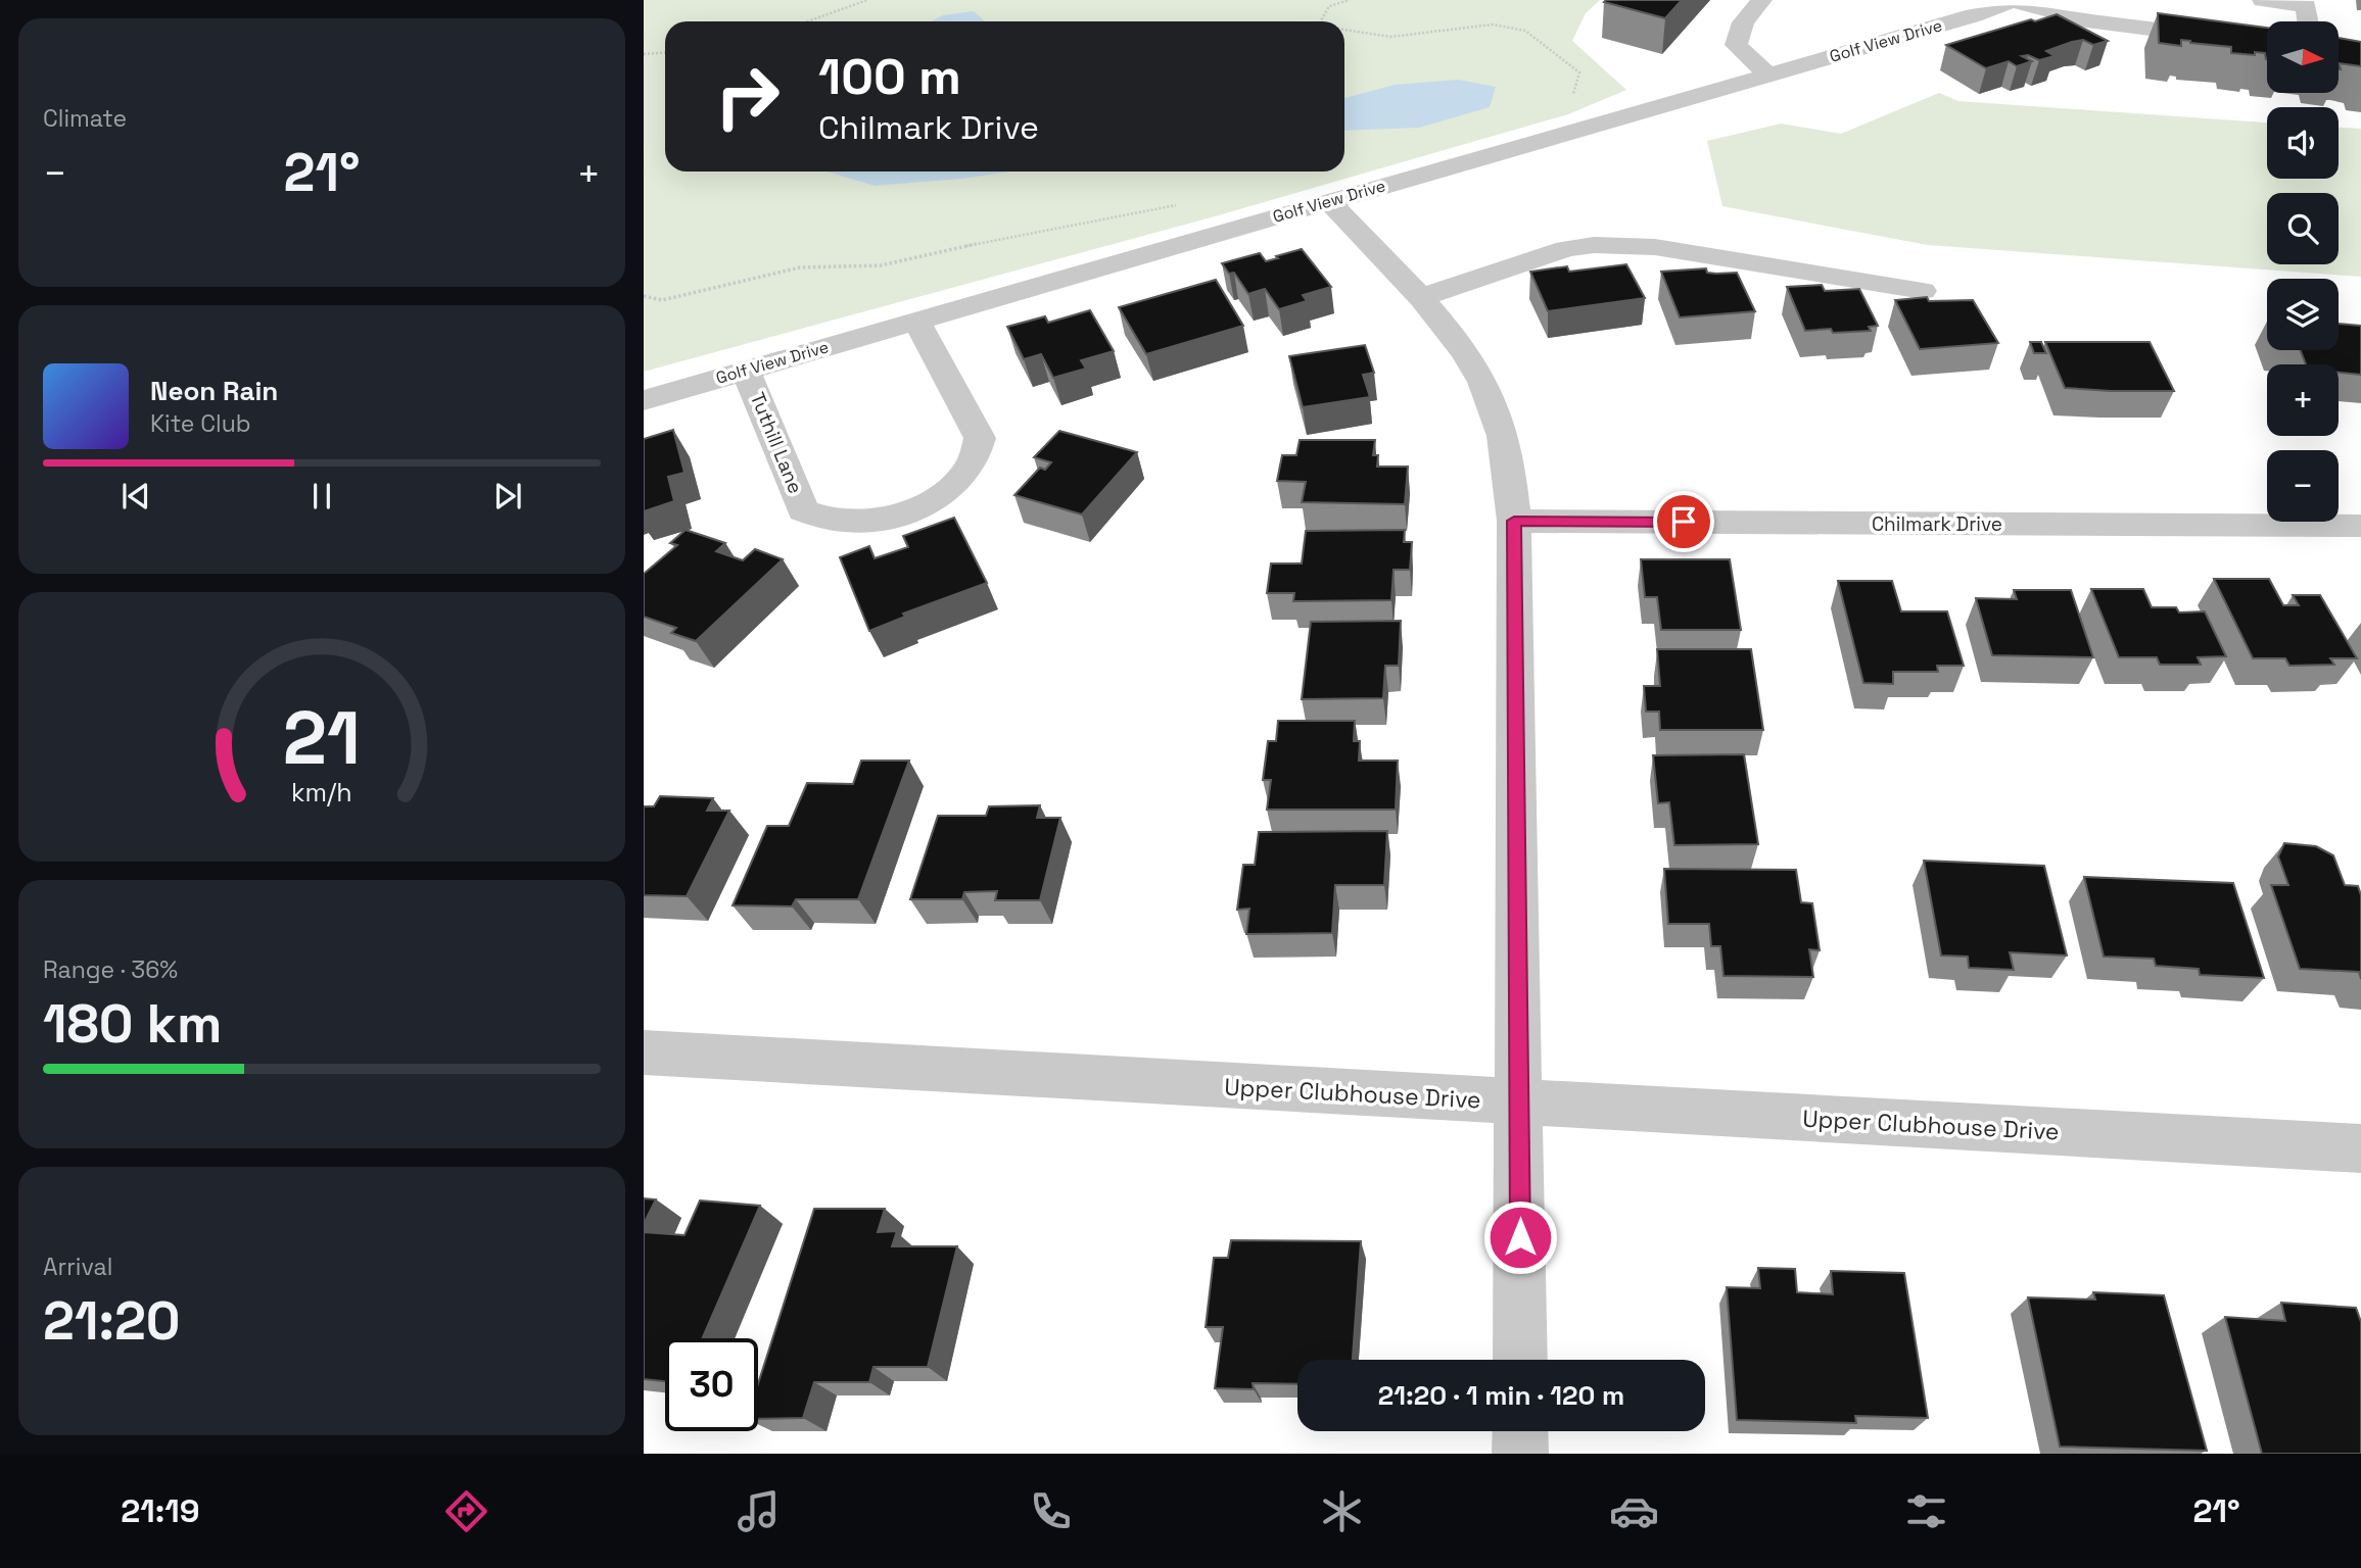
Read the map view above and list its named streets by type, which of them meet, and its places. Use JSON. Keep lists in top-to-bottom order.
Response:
{
  "streets": {
    "street": [
      "Golf View Drive",
      "Tuthill Lane",
      "Chilmark Drive",
      "Upper Clubhouse Drive"
    ]
  },
  "crossings": [
    ["Golf View Drive", "Tuthill Lane"]
  ],
  "north": "right",
  "page": {
    "tile": [
      "Climate",
      ["Range · 36%", "180 km"],
      ["Arrival", "21:20"]
    ],
    "map_buttons": ["+", "−"],
    "turn": ["100 m", "Chilmark Drive"],
    "heat": ["−", "21°", "+"],
    "song": ["Neon Rain", "Kite Club"],
    "limit": "30",
    "trip": "21:20 · 1 min · 120 m",
    "tabs": ["21:19", "21°"],
    "gauge": ["21", "km/h"]
  }
}
